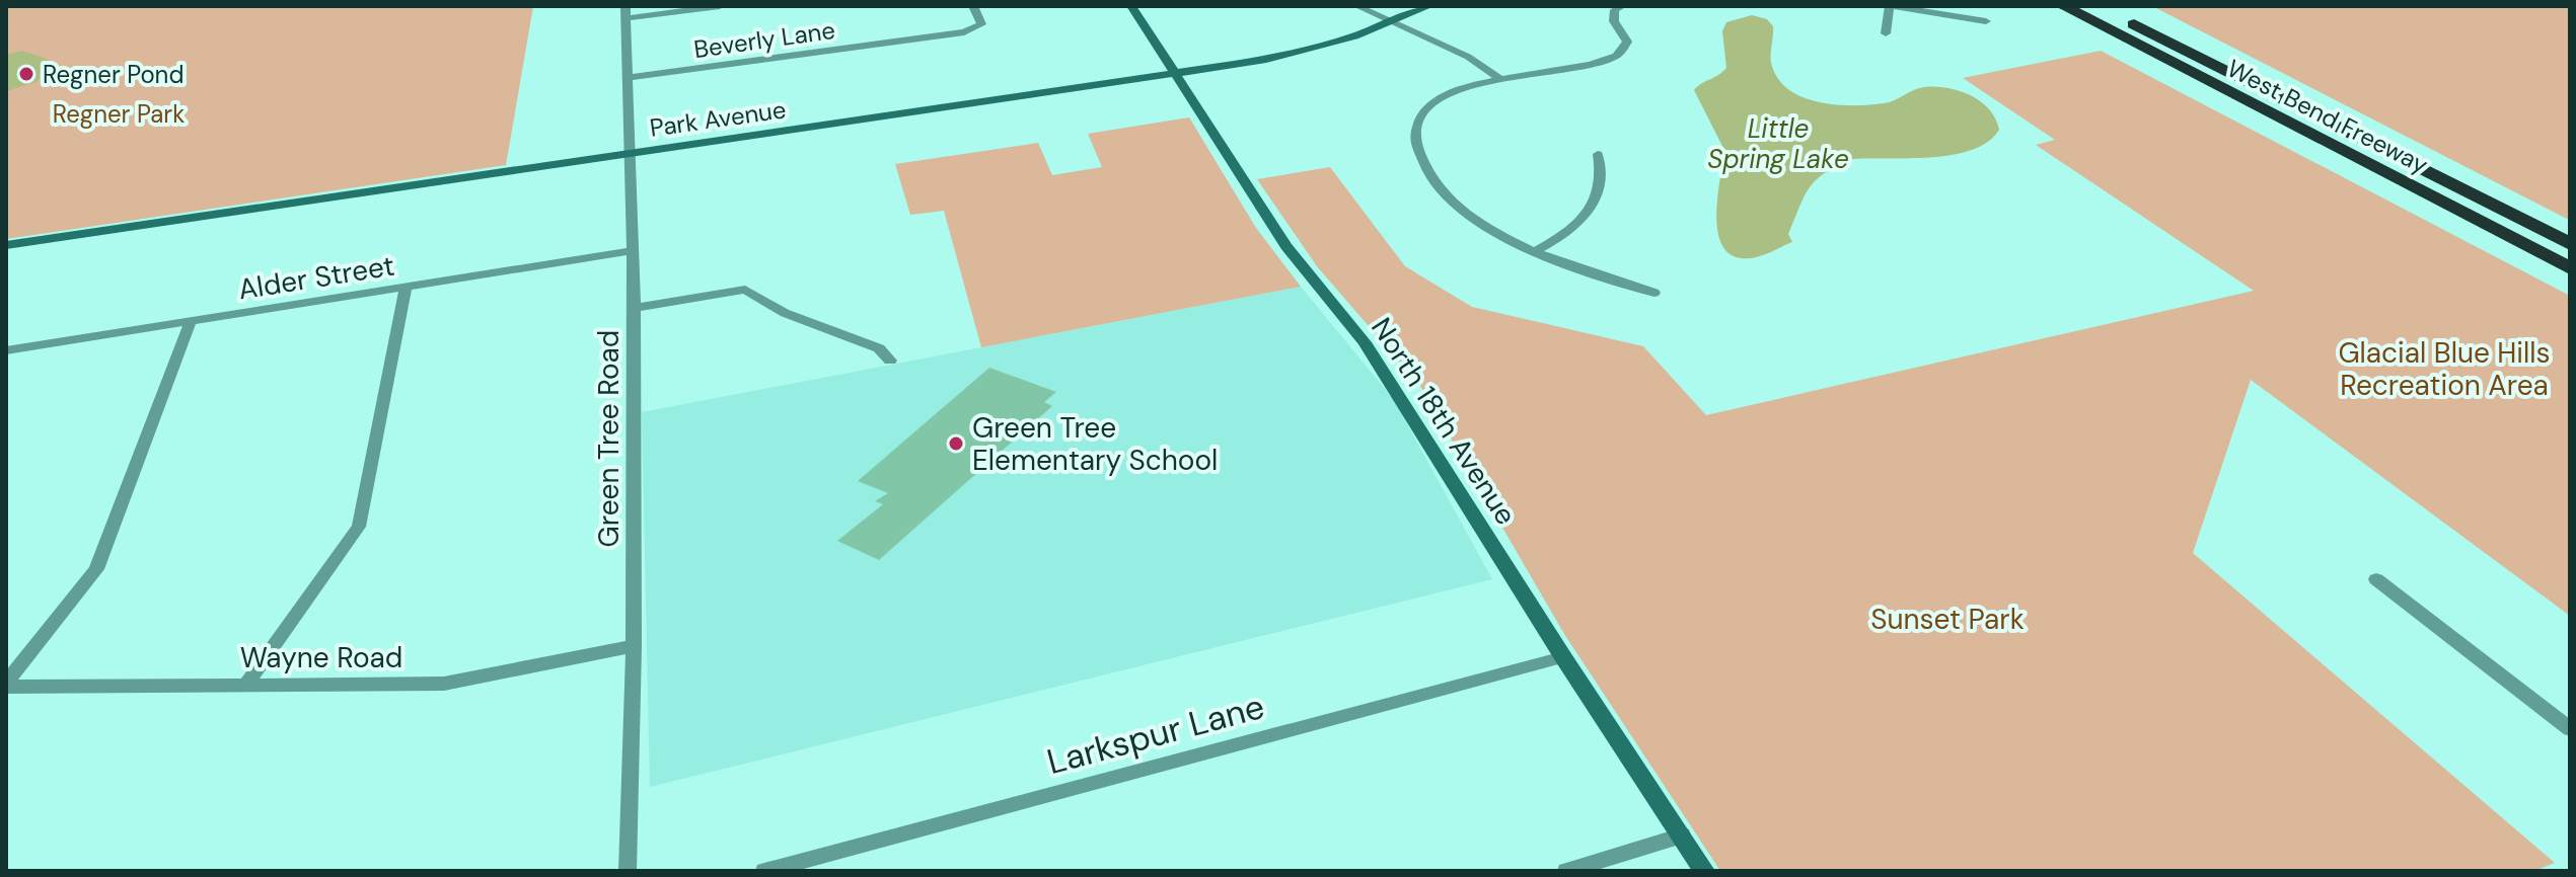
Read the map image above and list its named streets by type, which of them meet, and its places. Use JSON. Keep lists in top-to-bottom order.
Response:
{
  "streets": {
    "highway": ["West Bend Freeway"],
    "street": [
      "Beverly Lane",
      "Park Avenue",
      "Alder Street",
      "North 18th Avenue",
      "Green Tree Road",
      "Wayne Road",
      "Larkspur Lane"
    ]
  },
  "crossings": [
    ["Beverly Lane", "Green Tree Road"],
    ["Park Avenue", "North 18th Avenue"],
    ["Park Avenue", "Green Tree Road"],
    ["Alder Street", "Green Tree Road"],
    ["North 18th Avenue", "Larkspur Lane"],
    ["Green Tree Road", "Wayne Road"]
  ],
  "water": ["Little Spring Lake"],
  "parks": ["Regner Park", "Glacial Blue Hills Recreation Area", "Sunset Park"],
  "places": ["Regner Pond", "Green Tree Elementary School"]
}
